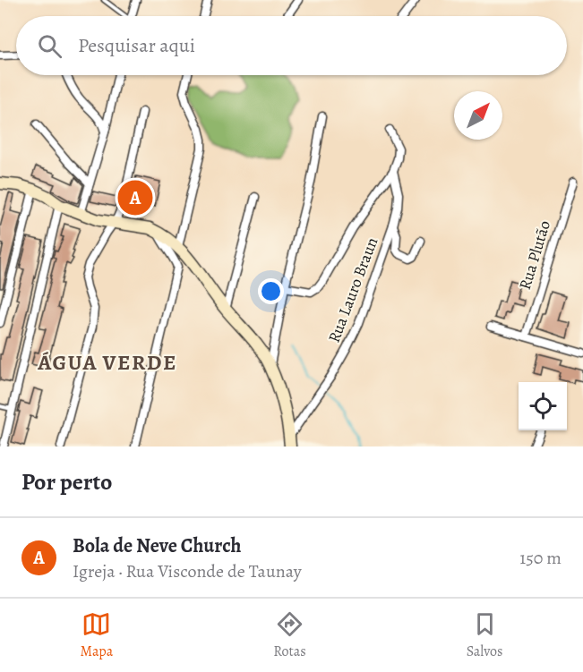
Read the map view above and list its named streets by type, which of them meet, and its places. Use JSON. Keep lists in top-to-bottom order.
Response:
{
  "streets": {
    "street": ["Rua Plutão", "Rua Lauro Braun"]
  },
  "districts": ["ÁGUA VERDE"],
  "north": "top right",
  "page": {
    "search": "Pesquisar aqui",
    "pins": "A",
    "heading": "Por perto",
    "list": [
      {
        "mark": "A",
        "name": "Bola de Neve Church",
        "note": "Igreja · Rua Visconde de Taunay",
        "value": "150 m"
      }
    ],
    "nav": ["Mapa", "Rotas", "Salvos"]
  }
}
